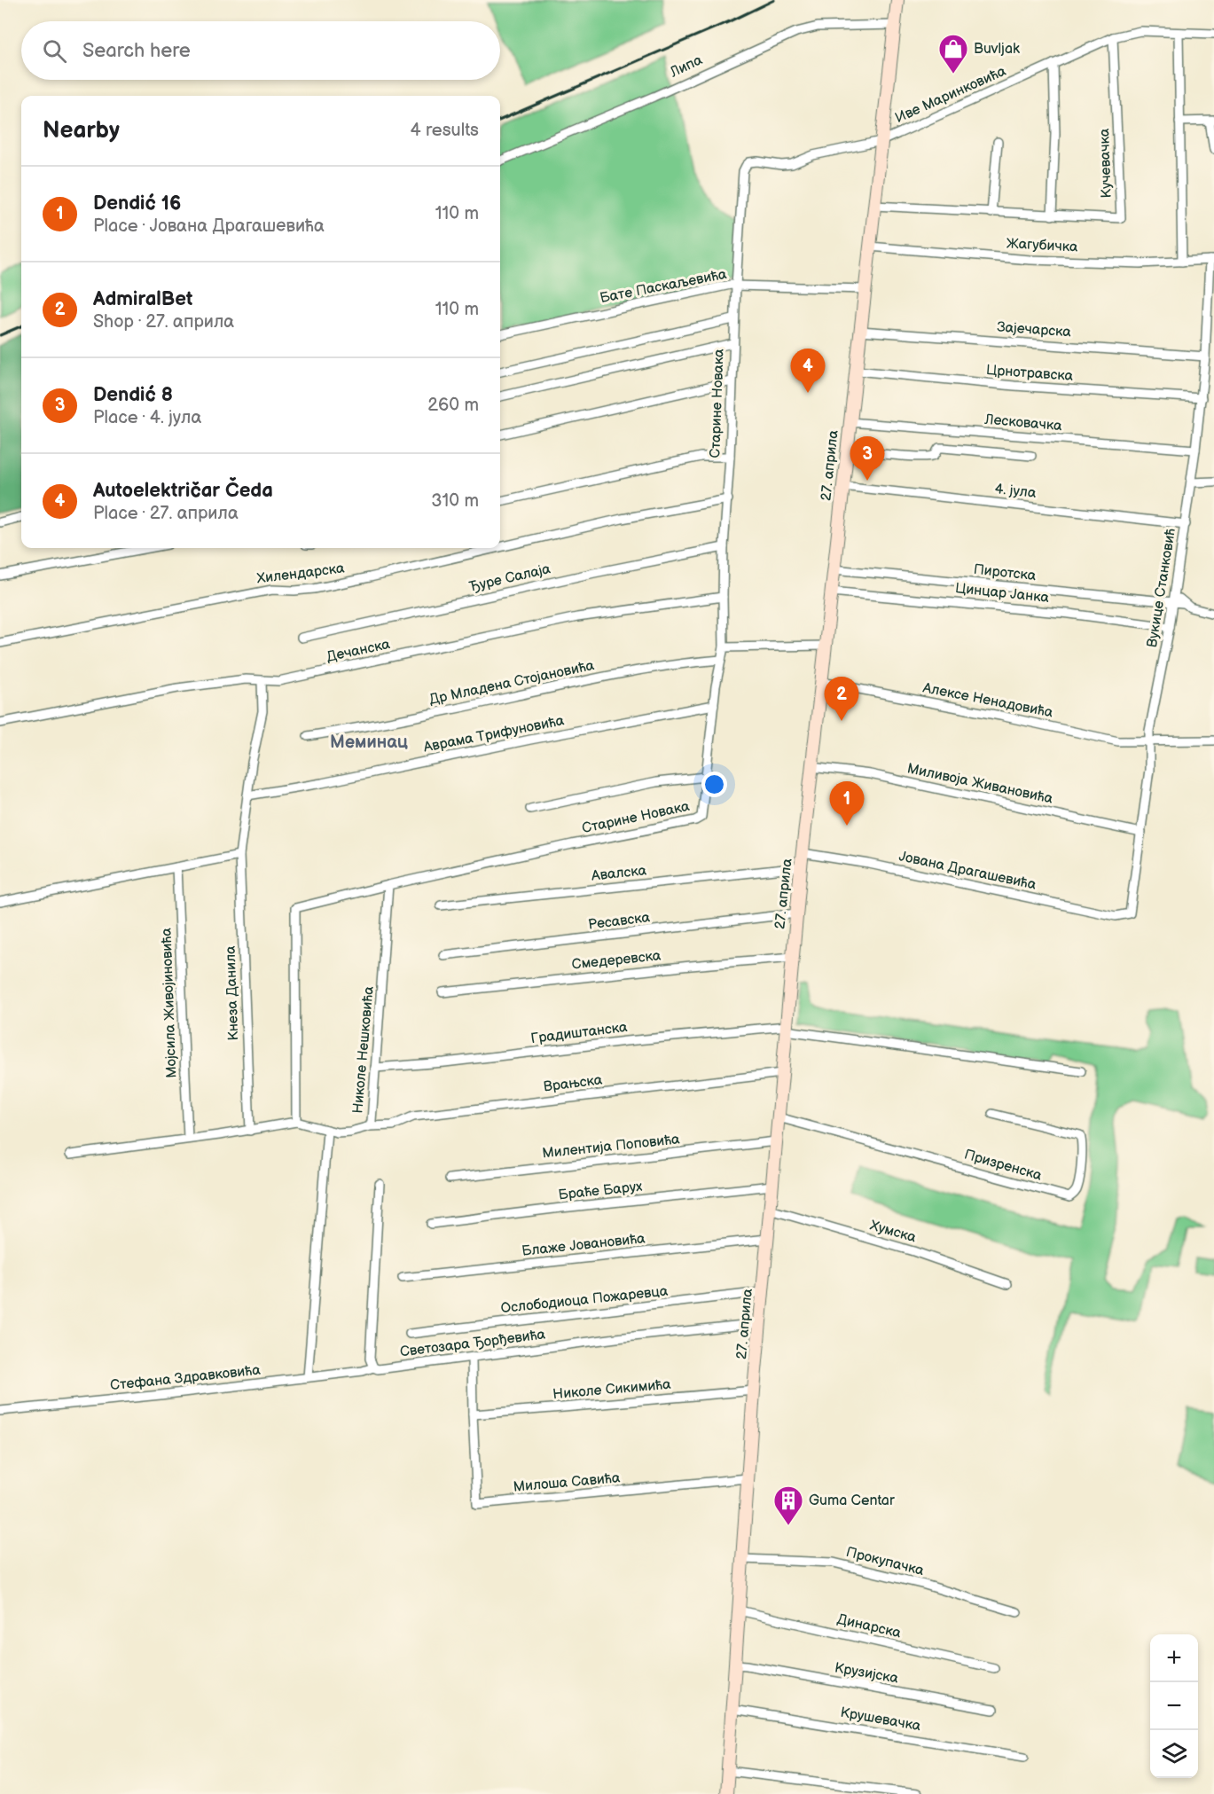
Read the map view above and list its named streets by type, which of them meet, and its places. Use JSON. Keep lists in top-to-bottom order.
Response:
{
  "streets": {
    "main road": ["27. априла"],
    "street": [
      "Липа",
      "Иве Маринковића",
      "Кучевачка",
      "Жагубичка",
      "Бате Паскаљевића",
      "Зајечарска",
      "Црнотравска",
      "Старине Новака",
      "Лесковачка",
      "4. јула",
      "Пиротска",
      "Хилендарска",
      "Ђуре Салаја",
      "Вукице Станковић",
      "Цинцар Јанка",
      "Дечанска",
      "Др Младена Стојановића",
      "Алексе Ненадовића",
      "Аврама Трифуновића",
      "Миливоја Живановића",
      "Јована Драгашевића",
      "Авалска",
      "Ресавска",
      "Смедеревска",
      "Кнеза Данила",
      "Мојсила Живојиновића",
      "Градиштанска",
      "Николе Нешковића",
      "Врањска",
      "Милентија Поповића",
      "Призренска",
      "Браће Барух",
      "Хумска",
      "Блаже Јовановића",
      "Ослободиоца Пожаревца",
      "Светозара Ђорђевића",
      "Стефана Здравковића",
      "Николе Сикимића",
      "Милоша Савића",
      "Прокупачка",
      "Динарска",
      "Крузијска",
      "Крушевачка"
    ]
  },
  "crossings": [
    ["Липа", "27. априла"],
    ["Иве Маринковића", "Кучевачка"],
    ["Иве Маринковића", "Бате Паскаљевића"],
    ["Иве Маринковића", "27. априла"],
    ["Кучевачка", "27. априла"],
    ["Жагубичка", "27. априла"],
    ["Жагубичка", "Вукице Станковић"],
    ["Бате Паскаљевића", "Старине Новака"],
    ["Бате Паскаљевића", "27. априла"],
    ["Зајечарска", "27. априла"],
    ["Зајечарска", "Вукице Станковић"],
    ["Црнотравска", "27. априла"],
    ["Црнотравска", "Вукице Станковић"],
    ["Старине Новака", "Хилендарска"],
    ["Старине Новака", "Ђуре Салаја"],
    ["Старине Новака", "Дечанска"],
    ["Старине Новака", "Др Младена Стојановића"],
    ["Старине Новака", "Аврама Трифуновића"],
    ["Старине Новака", "Николе Нешковића"],
    ["Лесковачка", "27. априла"],
    ["Лесковачка", "Вукице Станковић"],
    ["27. априла", "4. јула"],
    ["27. априла", "Пиротска"],
    ["27. априла", "Цинцар Јанка"],
    ["27. априла", "Алексе Ненадовића"],
    ["27. априла", "Миливоја Живановића"],
    ["27. априла", "Јована Драгашевића"],
    ["27. априла", "Авалска"],
    ["27. априла", "Ресавска"],
    ["27. априла", "Смедеревска"],
    ["27. априла", "Градиштанска"],
    ["27. априла", "Врањска"],
    ["27. априла", "Милентија Поповића"],
    ["27. априла", "Призренска"],
    ["27. априла", "Браће Барух"],
    ["27. априла", "Хумска"],
    ["27. априла", "Блаже Јовановића"],
    ["27. априла", "Ослободиоца Пожаревца"],
    ["27. априла", "Светозара Ђорђевића"],
    ["27. априла", "Николе Сикимића"],
    ["27. априла", "Милоша Савића"],
    ["27. априла", "Прокупачка"],
    ["27. априла", "Динарска"],
    ["27. априла", "Крузијска"],
    ["27. априла", "Крушевачка"],
    ["4. јула", "Вукице Станковић"],
    ["Пиротска", "Вукице Станковић"],
    ["Вукице Станковић", "Цинцар Јанка"],
    ["Вукице Станковић", "Алексе Ненадовића"],
    ["Вукице Станковић", "Миливоја Живановића"],
    ["Вукице Станковић", "Јована Драгашевића"],
    ["Дечанска", "Кнеза Данила"],
    ["Аврама Трифуновића", "Кнеза Данила"],
    ["Кнеза Данила", "Николе Нешковића"],
    ["Мојсила Живојиновића", "Николе Нешковића"],
    ["Градиштанска", "Николе Нешковића"],
    ["Николе Нешковића", "Врањска"],
    ["Светозара Ђорђевића", "Стефана Здравковића"],
    ["Николе Сикимића", "Милоша Савића"]
  ],
  "districts": ["Меминац"],
  "places": {
    "shop": ["Buvljak"],
    "building": ["Guma Centar"]
  },
  "page": {
    "search": "Search here",
    "heading": ["Nearby", "4 results"],
    "list": [
      {
        "mark": "1",
        "name": "Dendić 16",
        "note": "Place · Јована Драгашевића",
        "value": "110 m"
      },
      {
        "mark": "2",
        "name": "AdmiralBet",
        "note": "Shop · 27. априла",
        "value": "110 m"
      },
      {
        "mark": "3",
        "name": "Dendić 8",
        "note": "Place · 4. јула",
        "value": "260 m"
      },
      {
        "mark": "4",
        "name": "Autoelektričar Čeda",
        "note": "Place · 27. априла",
        "value": "310 m"
      }
    ],
    "pins": [
      "4",
      "3",
      "2",
      "1"
    ],
    "map_buttons": ["+", "−"]
  }
}
